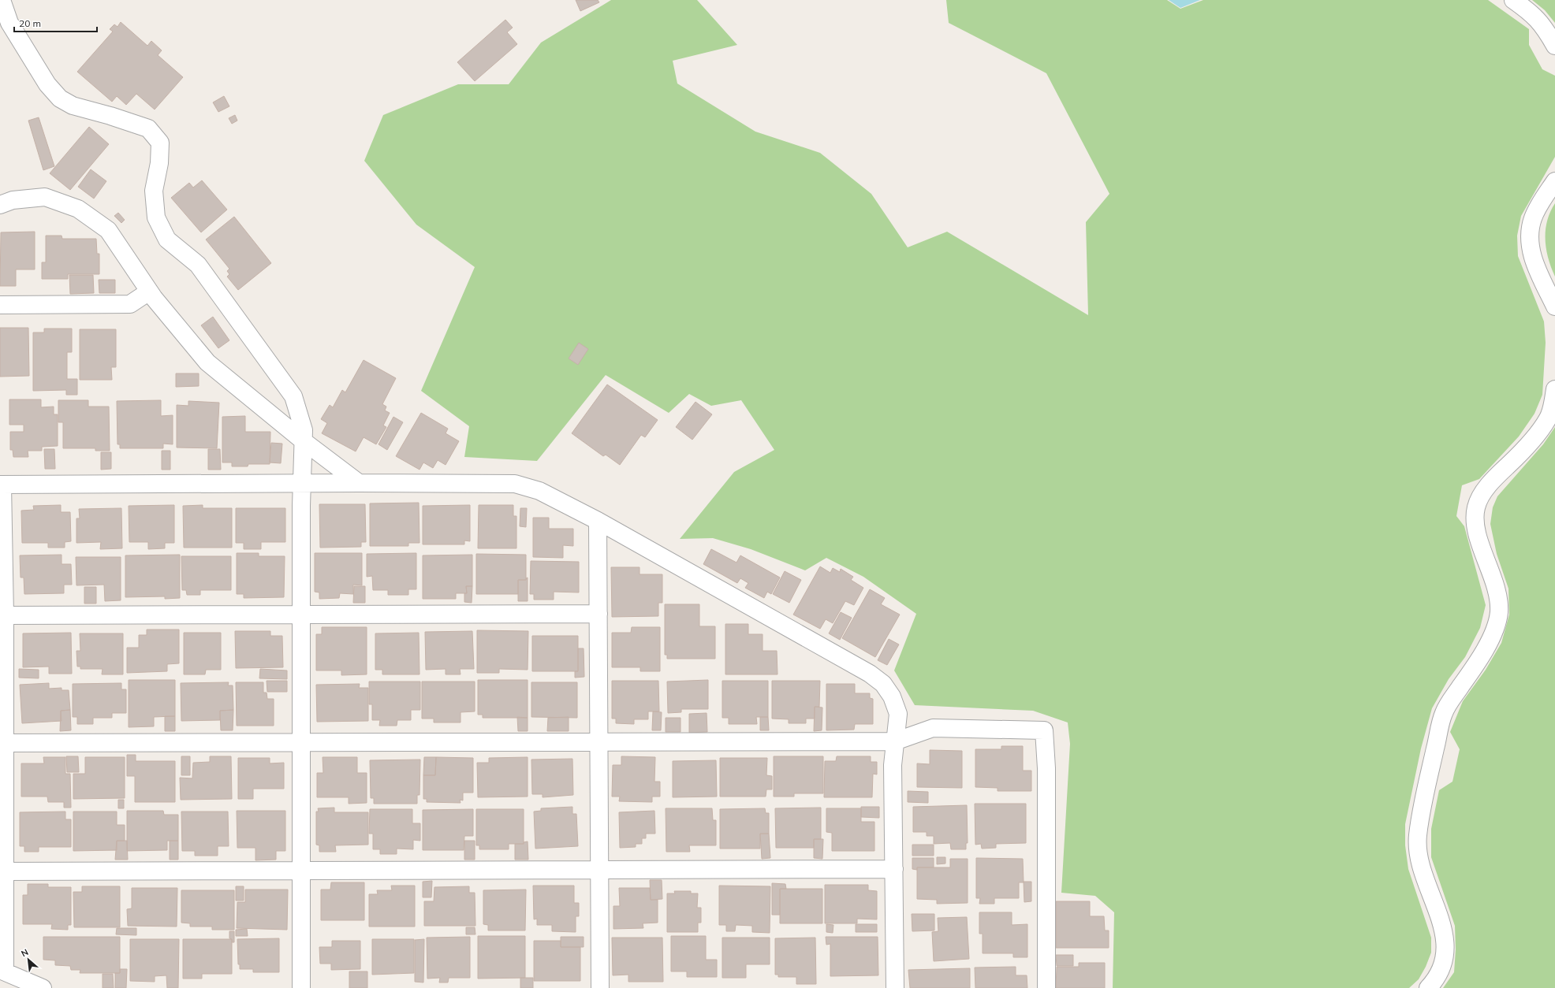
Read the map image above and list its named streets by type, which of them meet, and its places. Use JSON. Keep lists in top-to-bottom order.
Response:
{
  "scale_bar": "20 m",
  "north": "top left"
}
